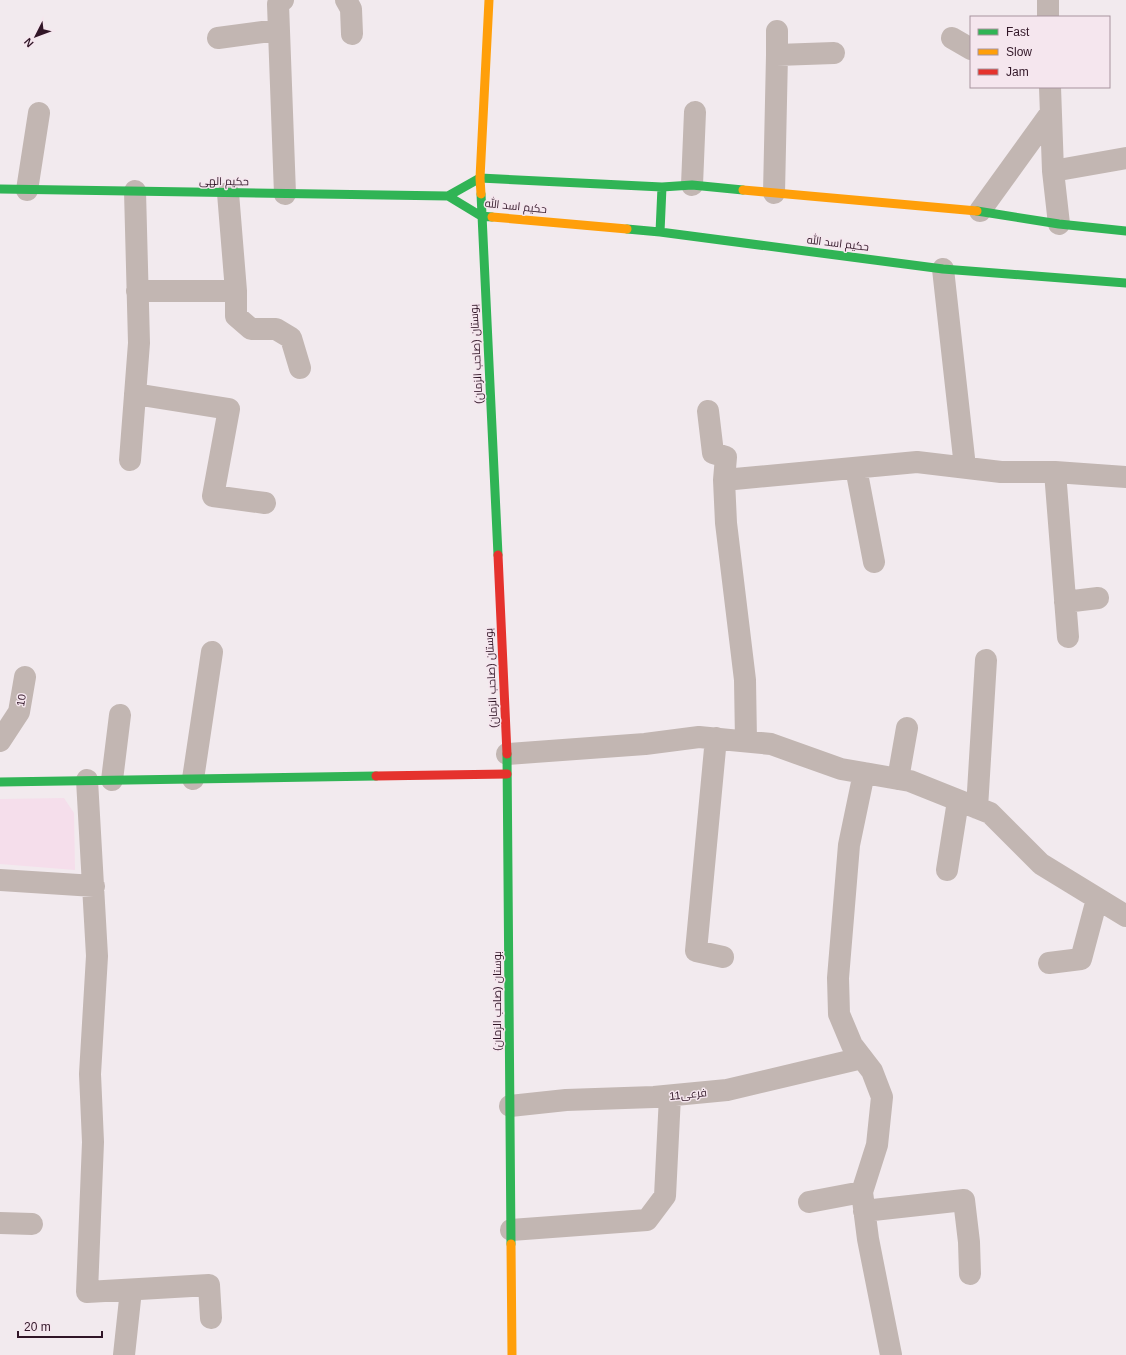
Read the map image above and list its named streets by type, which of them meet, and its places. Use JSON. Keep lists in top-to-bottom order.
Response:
{
  "streets": {
    "main road": ["حکیم الهی", "حکیم اسد الله", "بوستان (صاحب الزمان)"],
    "street": ["10", "فرعی11"]
  },
  "crossings": [
    ["حکیم الهی", "حکیم اسد الله"],
    ["حکیم اسد الله", "بوستان (صاحب الزمان)"],
    ["بوستان (صاحب الزمان)", "فرعی11"]
  ],
  "legend": ["Fast", "Slow", "Jam"],
  "scale_bar": "20 m",
  "north": "bottom left"
}
